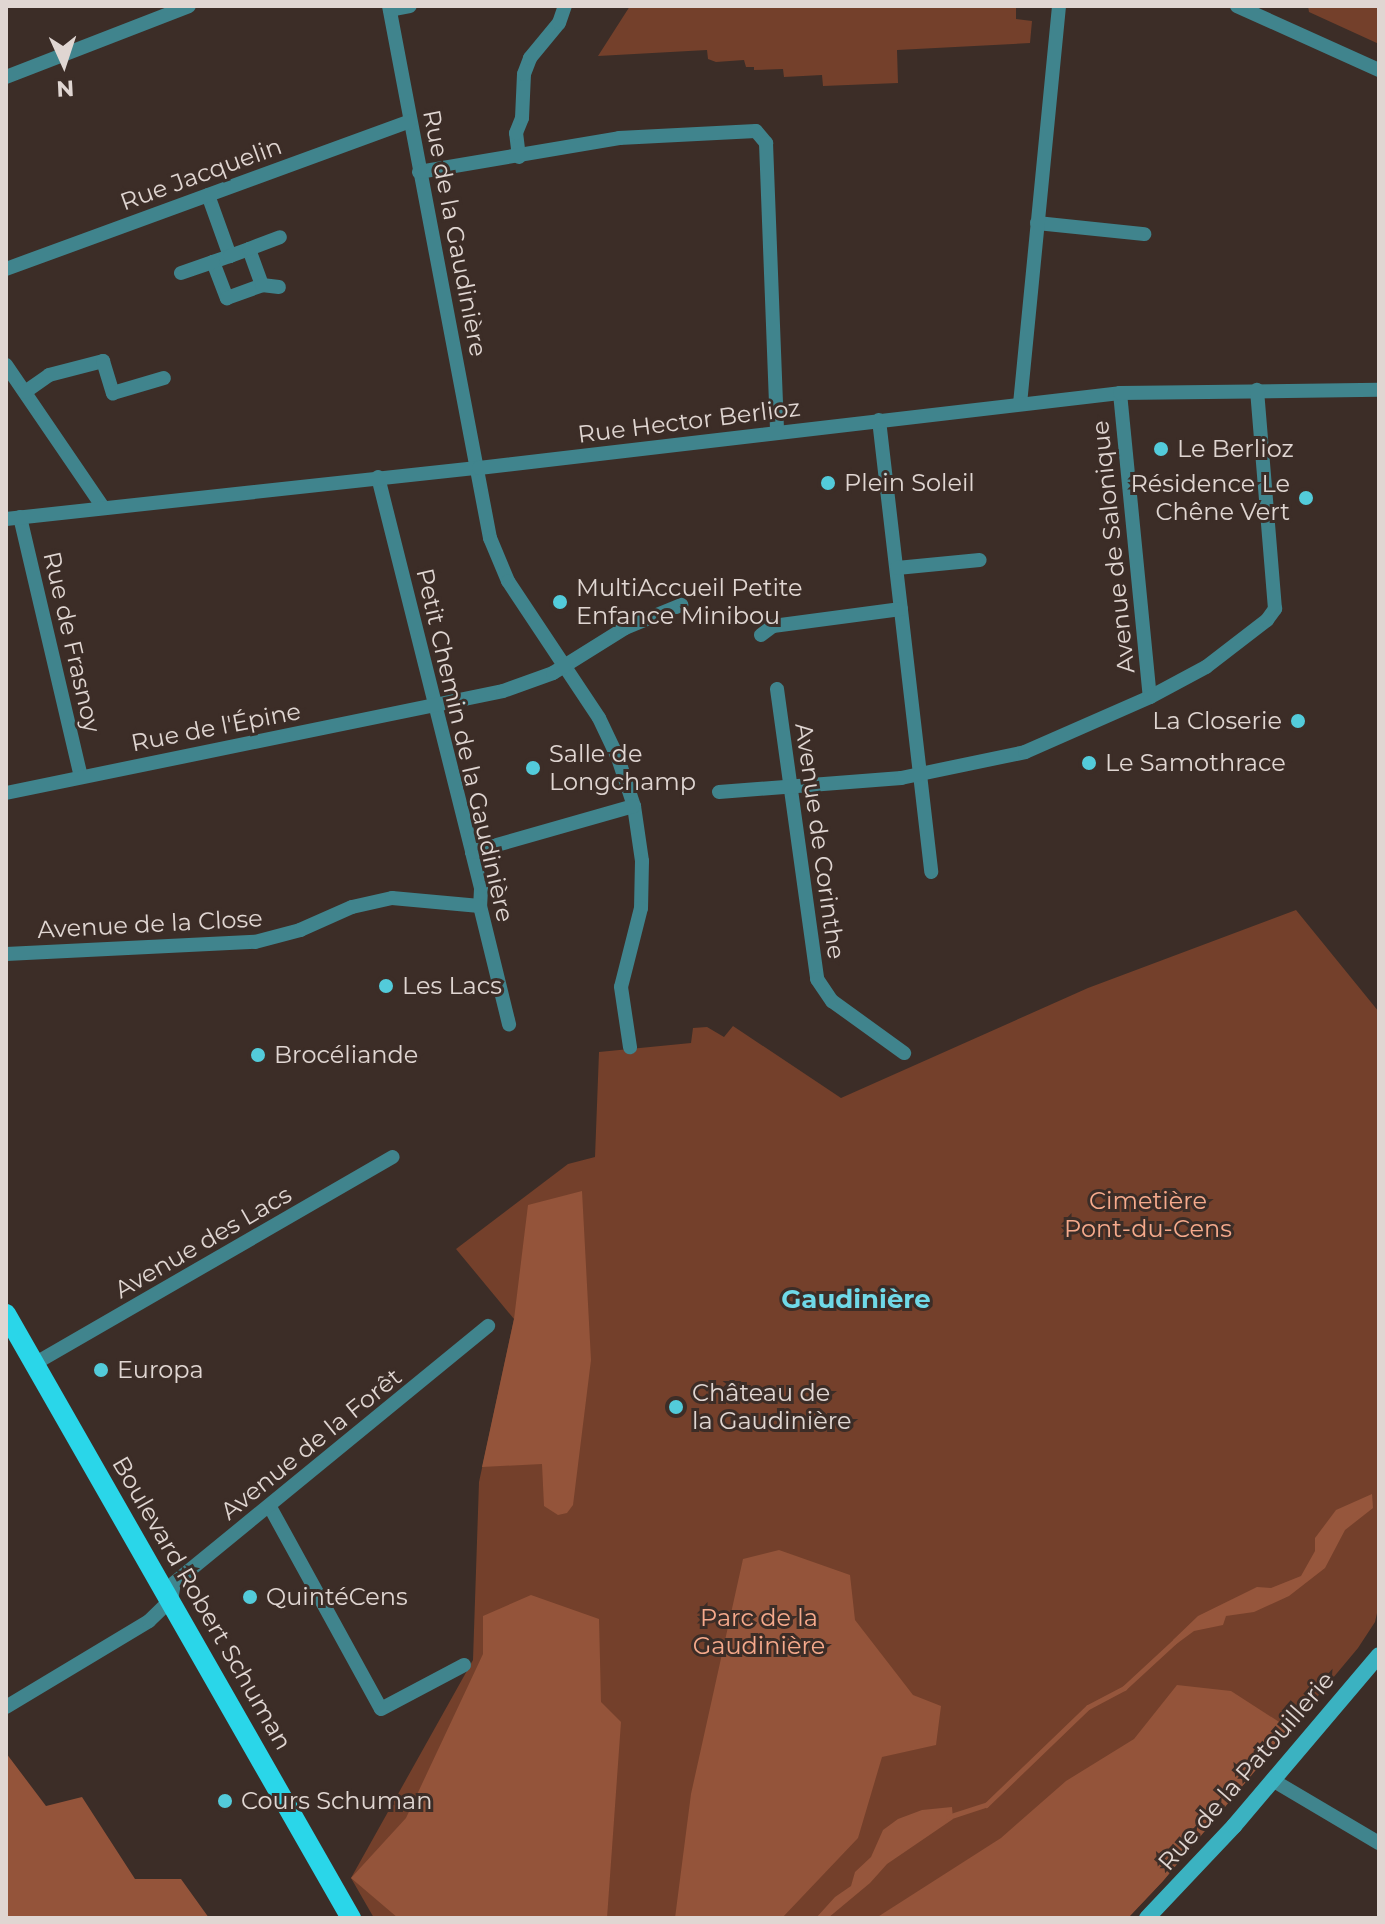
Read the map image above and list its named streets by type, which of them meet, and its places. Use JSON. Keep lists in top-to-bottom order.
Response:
{
  "streets": {
    "main road": ["Boulevard Robert Schuman"],
    "street": [
      "Rue Jacquelin",
      "Rue de la Gaudinière",
      "Rue Hector Berlioz",
      "Avenue de Salonique",
      "Rue de Frasnoy",
      "Rue de l'Épine",
      "Petit Chemin de la Gaudinière",
      "Avenue de Corinthe",
      "Avenue de la Close",
      "Avenue des Lacs",
      "Avenue de la Forêt",
      "Rue de la Patouillerie"
    ]
  },
  "crossings": [
    ["Rue Jacquelin", "Rue de la Gaudinière"],
    ["Rue de la Gaudinière", "Rue Hector Berlioz"],
    ["Rue de la Gaudinière", "Rue de l'Épine"],
    ["Rue Hector Berlioz", "Avenue de Salonique"],
    ["Rue Hector Berlioz", "Rue de Frasnoy"],
    ["Rue Hector Berlioz", "Petit Chemin de la Gaudinière"],
    ["Rue de Frasnoy", "Rue de l'Épine"],
    ["Rue de l'Épine", "Petit Chemin de la Gaudinière"],
    ["Petit Chemin de la Gaudinière", "Avenue de la Close"],
    ["Avenue des Lacs", "Boulevard Robert Schuman"],
    ["Avenue de la Forêt", "Boulevard Robert Schuman"]
  ],
  "districts": ["Gaudinière"],
  "parks": ["Cimetière Pont-du-Cens", "Parc de la Gaudinière"],
  "places": [
    "Le Berlioz",
    "Plein Soleil",
    "Résidence Le Chêne Vert",
    "MultiAccueil Petite Enfance Minibou",
    "La Closerie",
    "Le Samothrace",
    "Salle de Longchamp",
    "Les Lacs",
    "Brocéliande",
    "Europa",
    "Château de la Gaudinière",
    "QuintéCens",
    "Cours Schuman"
  ],
  "north": "bottom"
}
